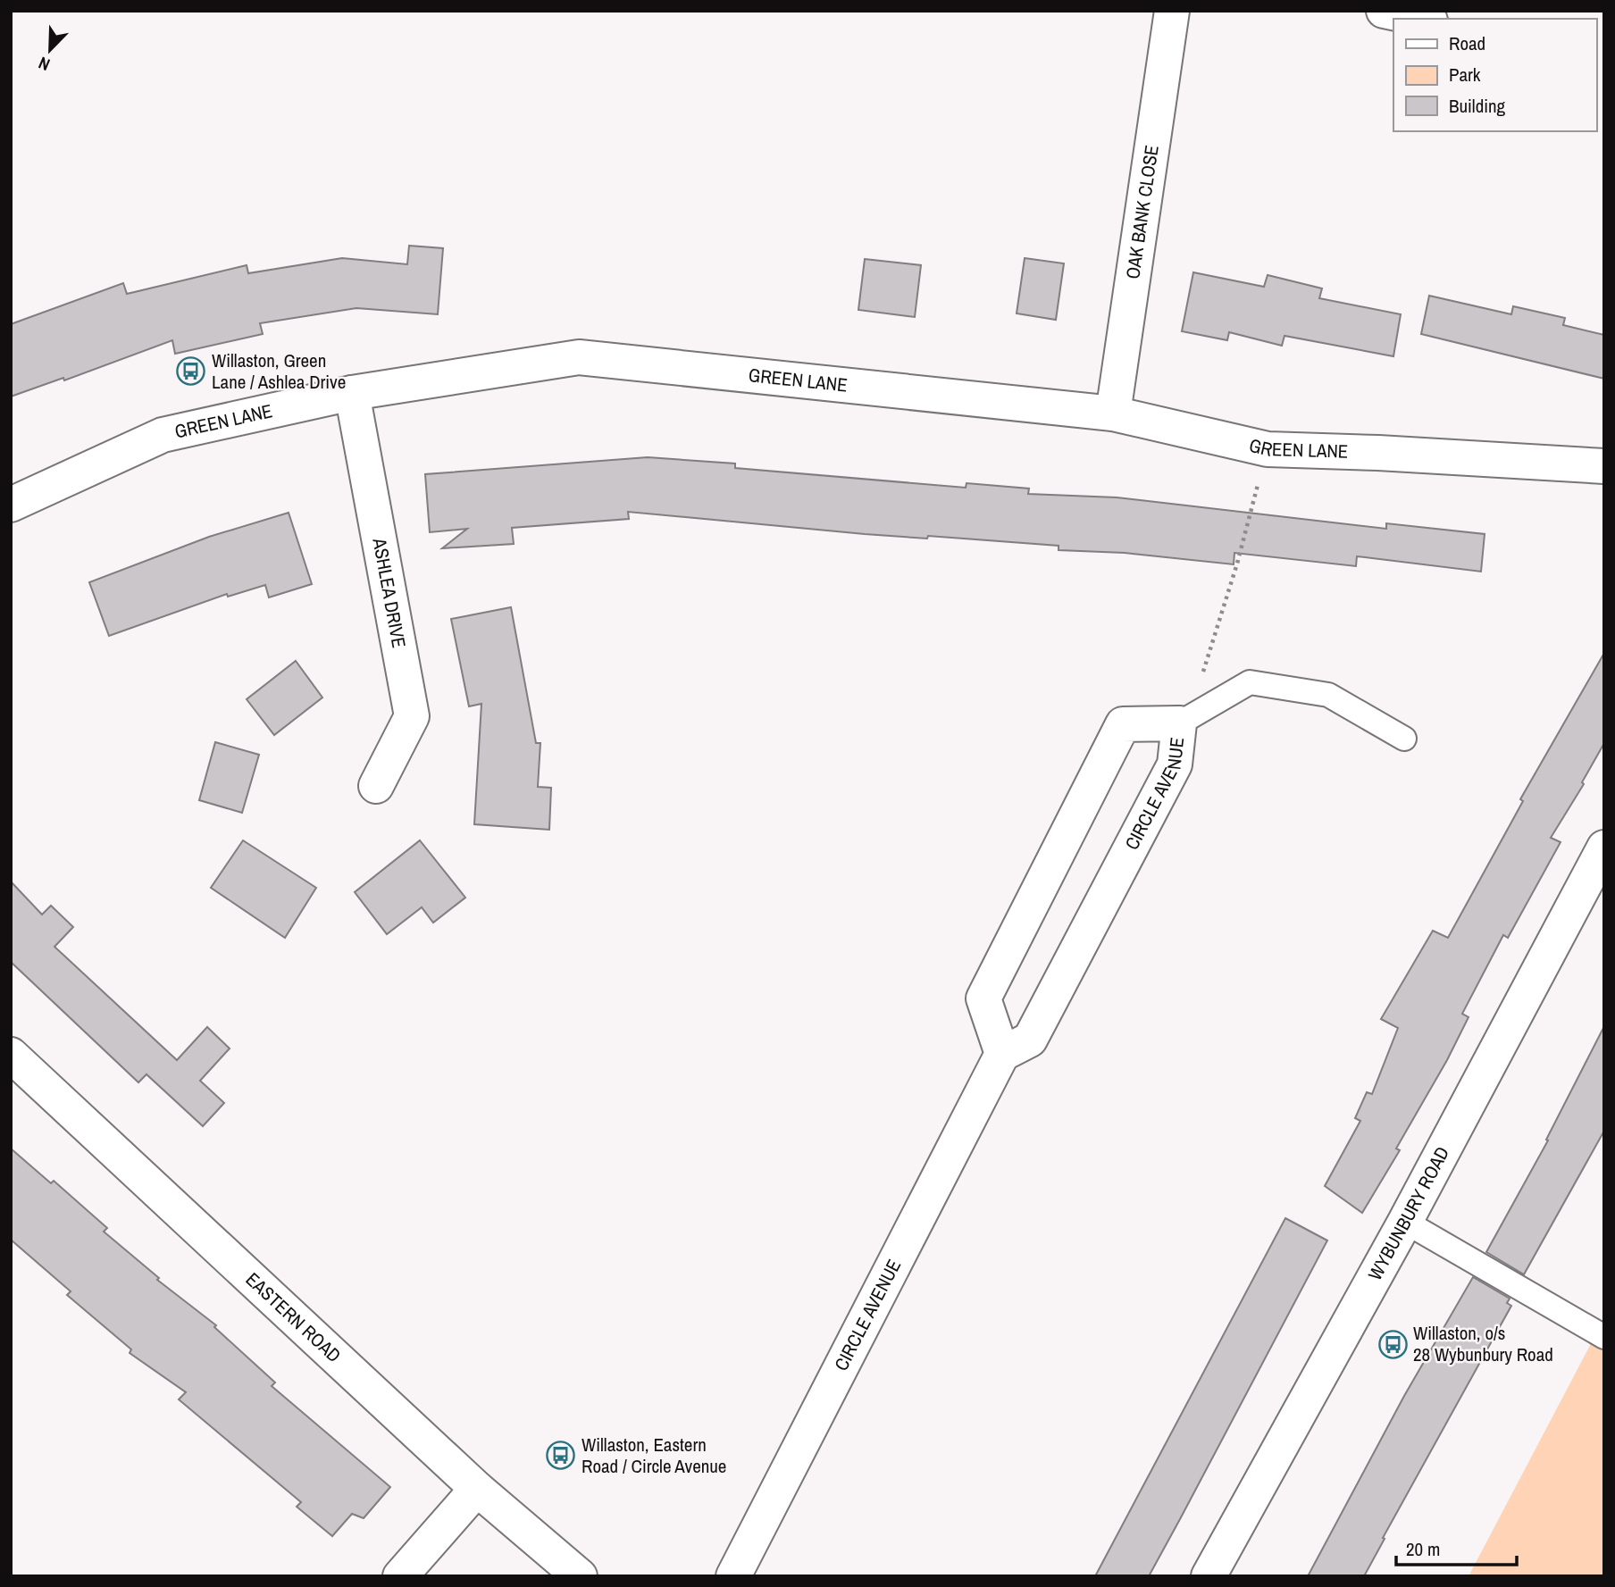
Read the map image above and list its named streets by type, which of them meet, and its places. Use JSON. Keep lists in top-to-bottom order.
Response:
{
  "streets": {
    "street": [
      "OAK BANK CLOSE",
      "GREEN LANE",
      "ASHLEA DRIVE",
      "CIRCLE AVENUE",
      "WYBUNBURY ROAD",
      "EASTERN ROAD"
    ]
  },
  "crossings": [
    ["OAK BANK CLOSE", "GREEN LANE"],
    ["GREEN LANE", "ASHLEA DRIVE"]
  ],
  "places": {
    "bus stop": ["Willaston, Green Lane / Ashlea Drive", "Willaston, o/s 28 Wybunbury Road", "Willaston, Eastern Road / Circle Avenue"]
  },
  "legend": ["Road", "Park", "Building"],
  "scale_bar": "20 m",
  "north": "bottom left"
}
